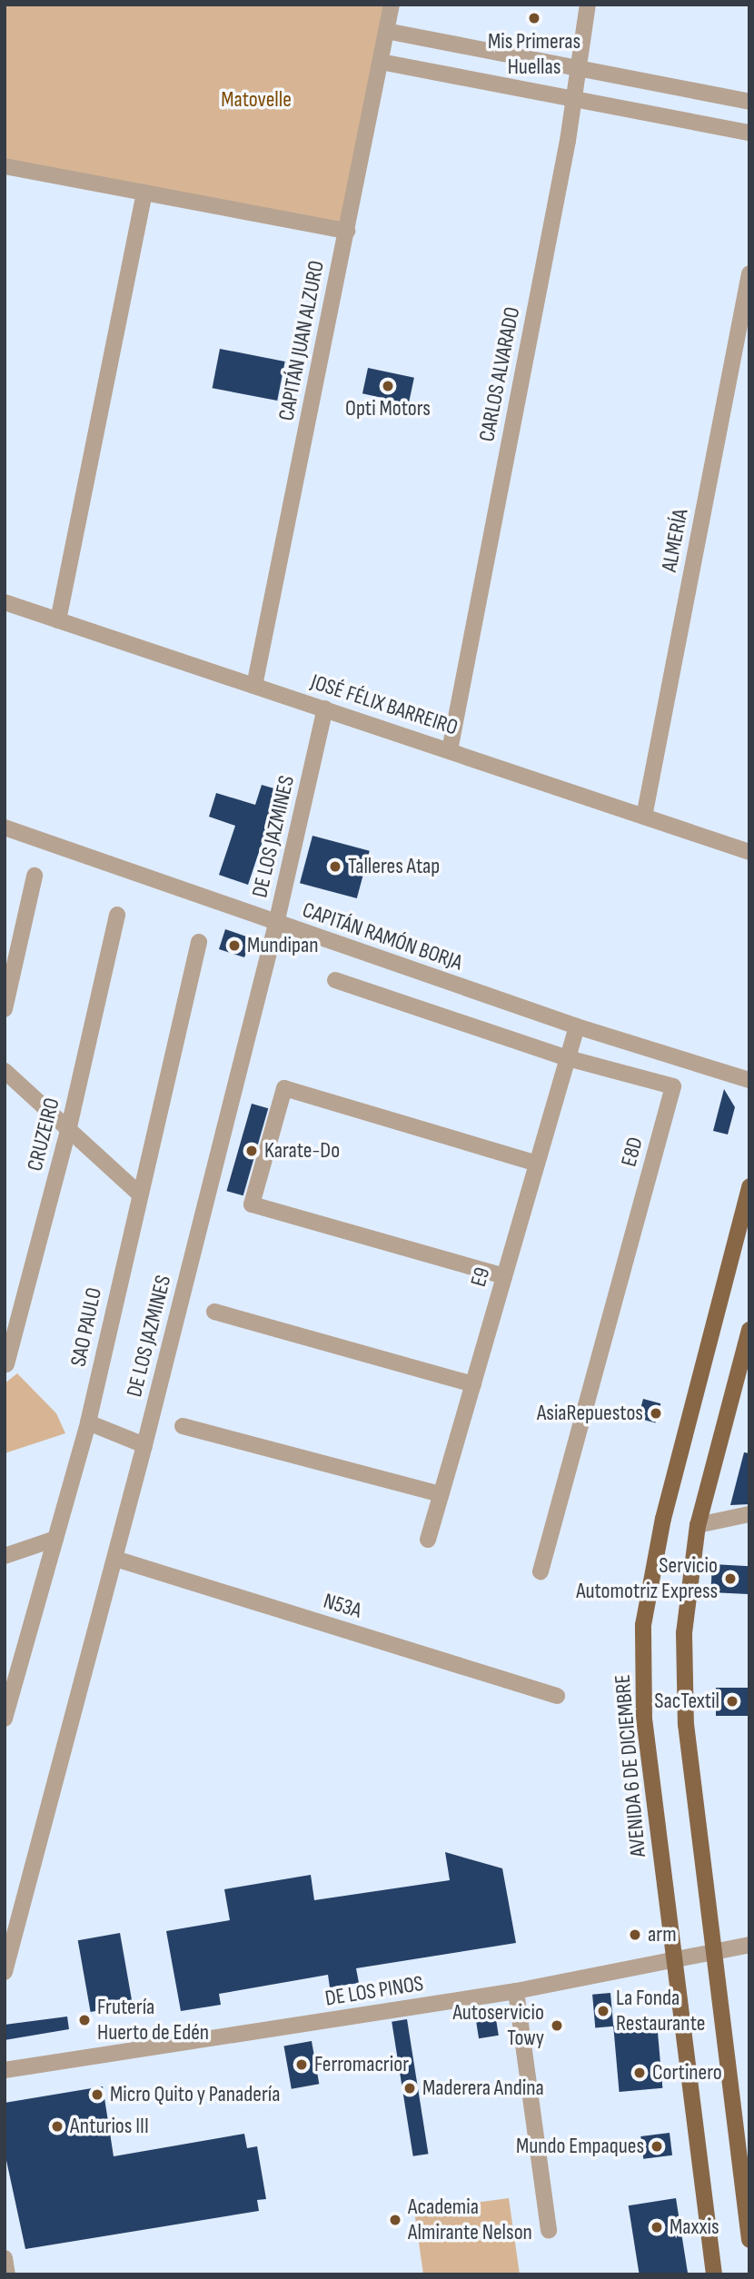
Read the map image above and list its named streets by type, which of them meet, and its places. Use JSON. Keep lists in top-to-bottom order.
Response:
{
  "streets": {
    "main road": ["AVENIDA 6 DE DICIEMBRE"],
    "street": [
      "CAPITÁN JUAN ALZURO",
      "CARLOS ALVARADO",
      "ALMERÍA",
      "JOSÉ FÉLIX BARREIRO",
      "DE LOS JAZMINES",
      "CAPITÁN RAMÓN BORJA",
      "CRUZEIRO",
      "E8D",
      "E9",
      "SAO PAULO",
      "N53A",
      "DE LOS PINOS"
    ]
  },
  "crossings": [
    ["CAPITÁN JUAN ALZURO", "JOSÉ FÉLIX BARREIRO"],
    ["CARLOS ALVARADO", "JOSÉ FÉLIX BARREIRO"],
    ["ALMERÍA", "JOSÉ FÉLIX BARREIRO"],
    ["JOSÉ FÉLIX BARREIRO", "DE LOS JAZMINES"],
    ["DE LOS JAZMINES", "CAPITÁN RAMÓN BORJA"],
    ["DE LOS JAZMINES", "N53A"],
    ["CAPITÁN RAMÓN BORJA", "E9"],
    ["E8D", "E9"],
    ["AVENIDA 6 DE DICIEMBRE", "DE LOS PINOS"]
  ],
  "parks": ["Matovelle"],
  "places": [
    "Mis Primeras Huellas",
    "Opti Motors",
    "Talleres Atap",
    "Mundipan",
    "Karate-Do",
    "AsiaRepuestos",
    "Servicio Automotriz Express",
    "SacTextil",
    "arm",
    "La Fonda Restaurante",
    "Frutería Huerto de Edén",
    "Autoservicio Towy",
    "Ferromacrior",
    "Cortinero",
    "Maderera Andina",
    "Micro Quito y Panadería",
    "Anturios III",
    "Mundo Empaques",
    "Academia Almirante Nelson",
    "Maxxis"
  ]
}
